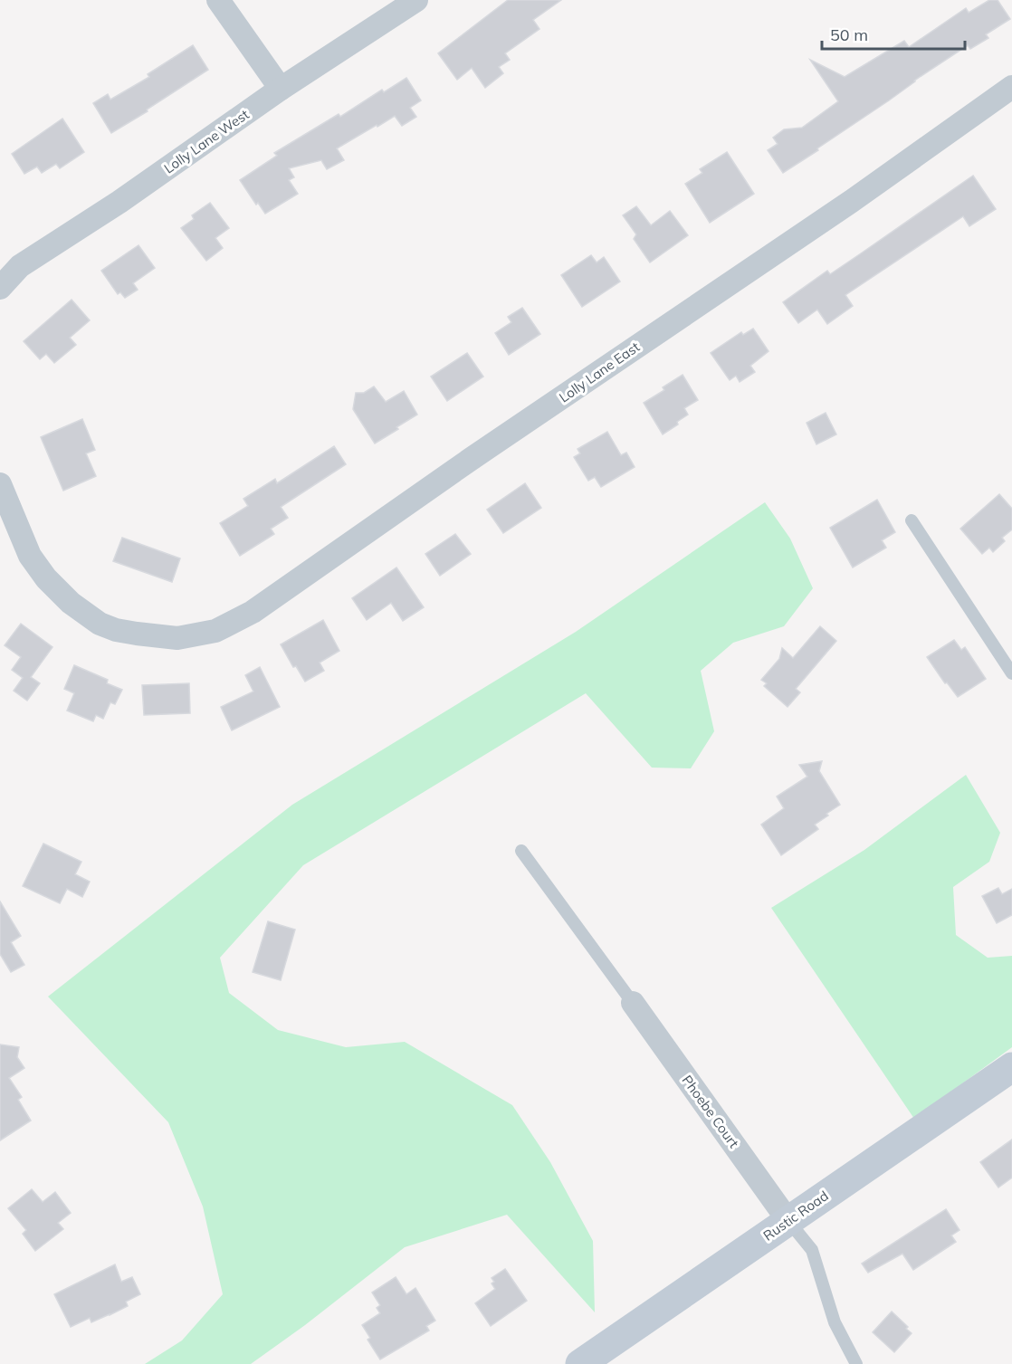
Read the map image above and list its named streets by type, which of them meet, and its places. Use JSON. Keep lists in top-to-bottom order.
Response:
{
  "streets": {
    "street": [
      "Lolly Lane West",
      "Lolly Lane East",
      "Phoebe Court",
      "Rustic Road"
    ]
  },
  "crossings": [
    ["Phoebe Court", "Rustic Road"]
  ],
  "scale_bar": "50 m"
}
